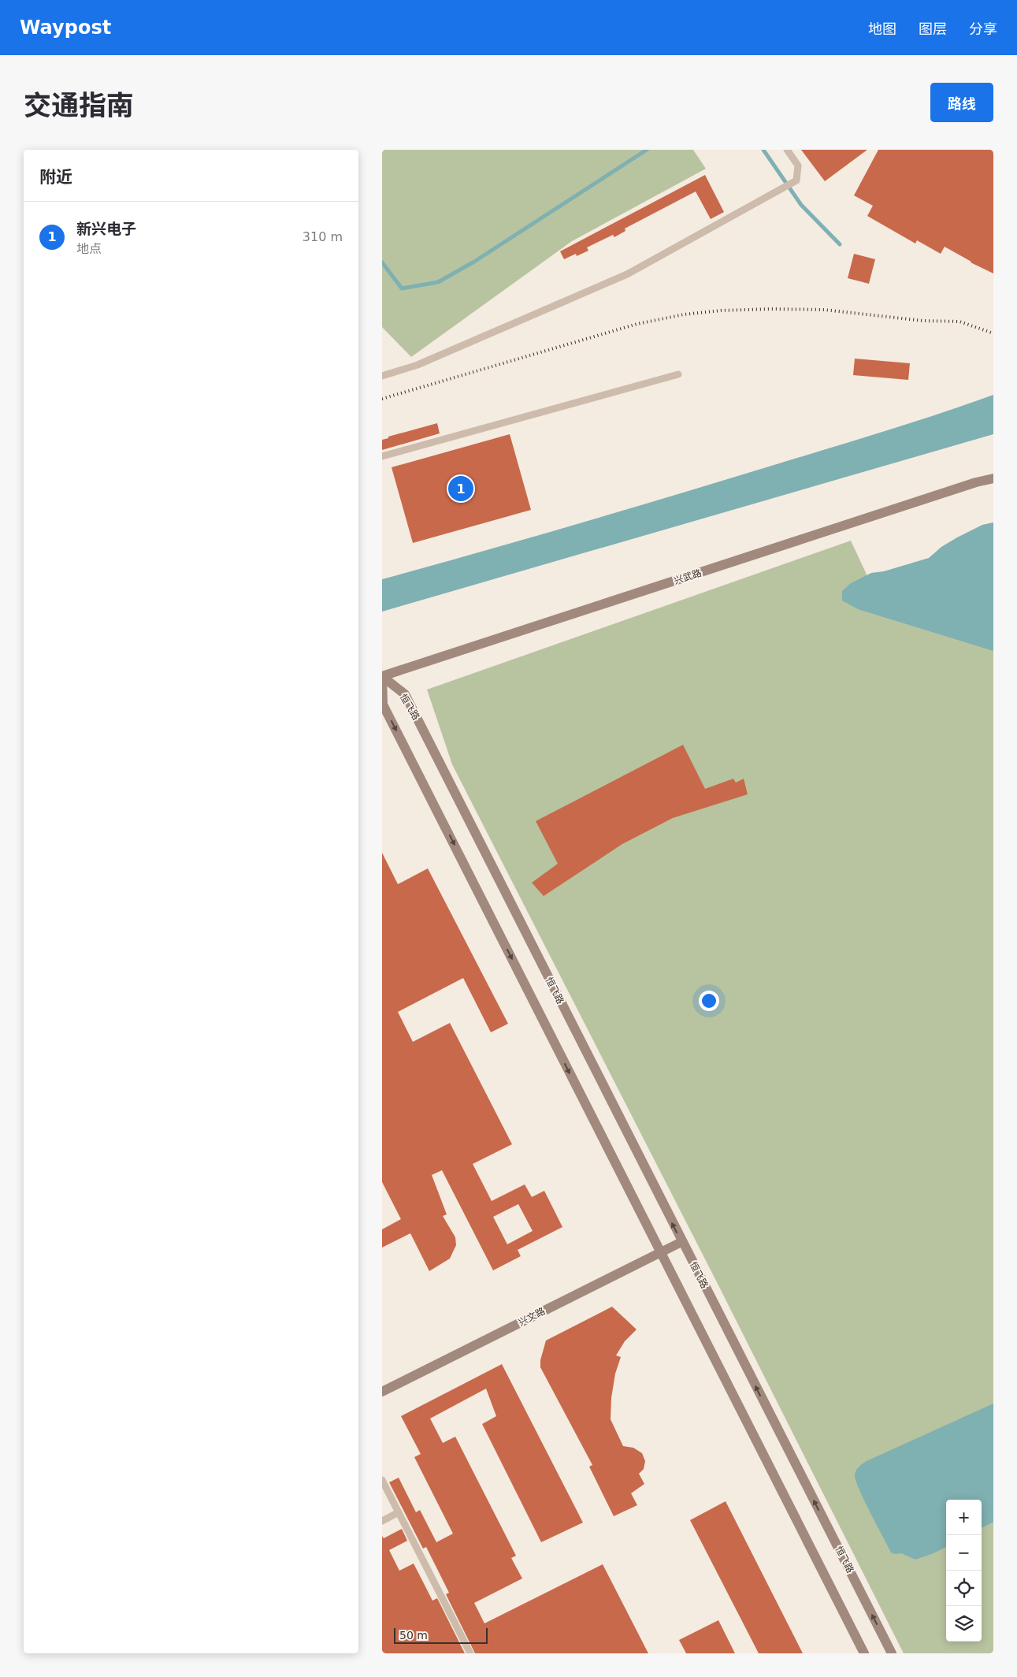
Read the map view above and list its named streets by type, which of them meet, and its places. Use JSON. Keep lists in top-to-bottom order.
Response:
{
  "streets": {
    "main road": ["兴武路", "恒飞路", "兴文路"]
  },
  "crossings": [
    ["兴武路", "恒飞路"],
    ["恒飞路", "兴文路"]
  ],
  "scale_bar": "50 m",
  "page": {
    "header": "Waypost",
    "nav": ["地图", "图层", "分享"],
    "title": "交通指南",
    "buttons": "路线",
    "heading": "附近",
    "list": [
      {
        "mark": "1",
        "name": "新兴电子",
        "note": "地点",
        "value": "310 m"
      }
    ],
    "pins": "1",
    "map_buttons": ["+", "−"],
    "scale": "50 m"
  }
}
